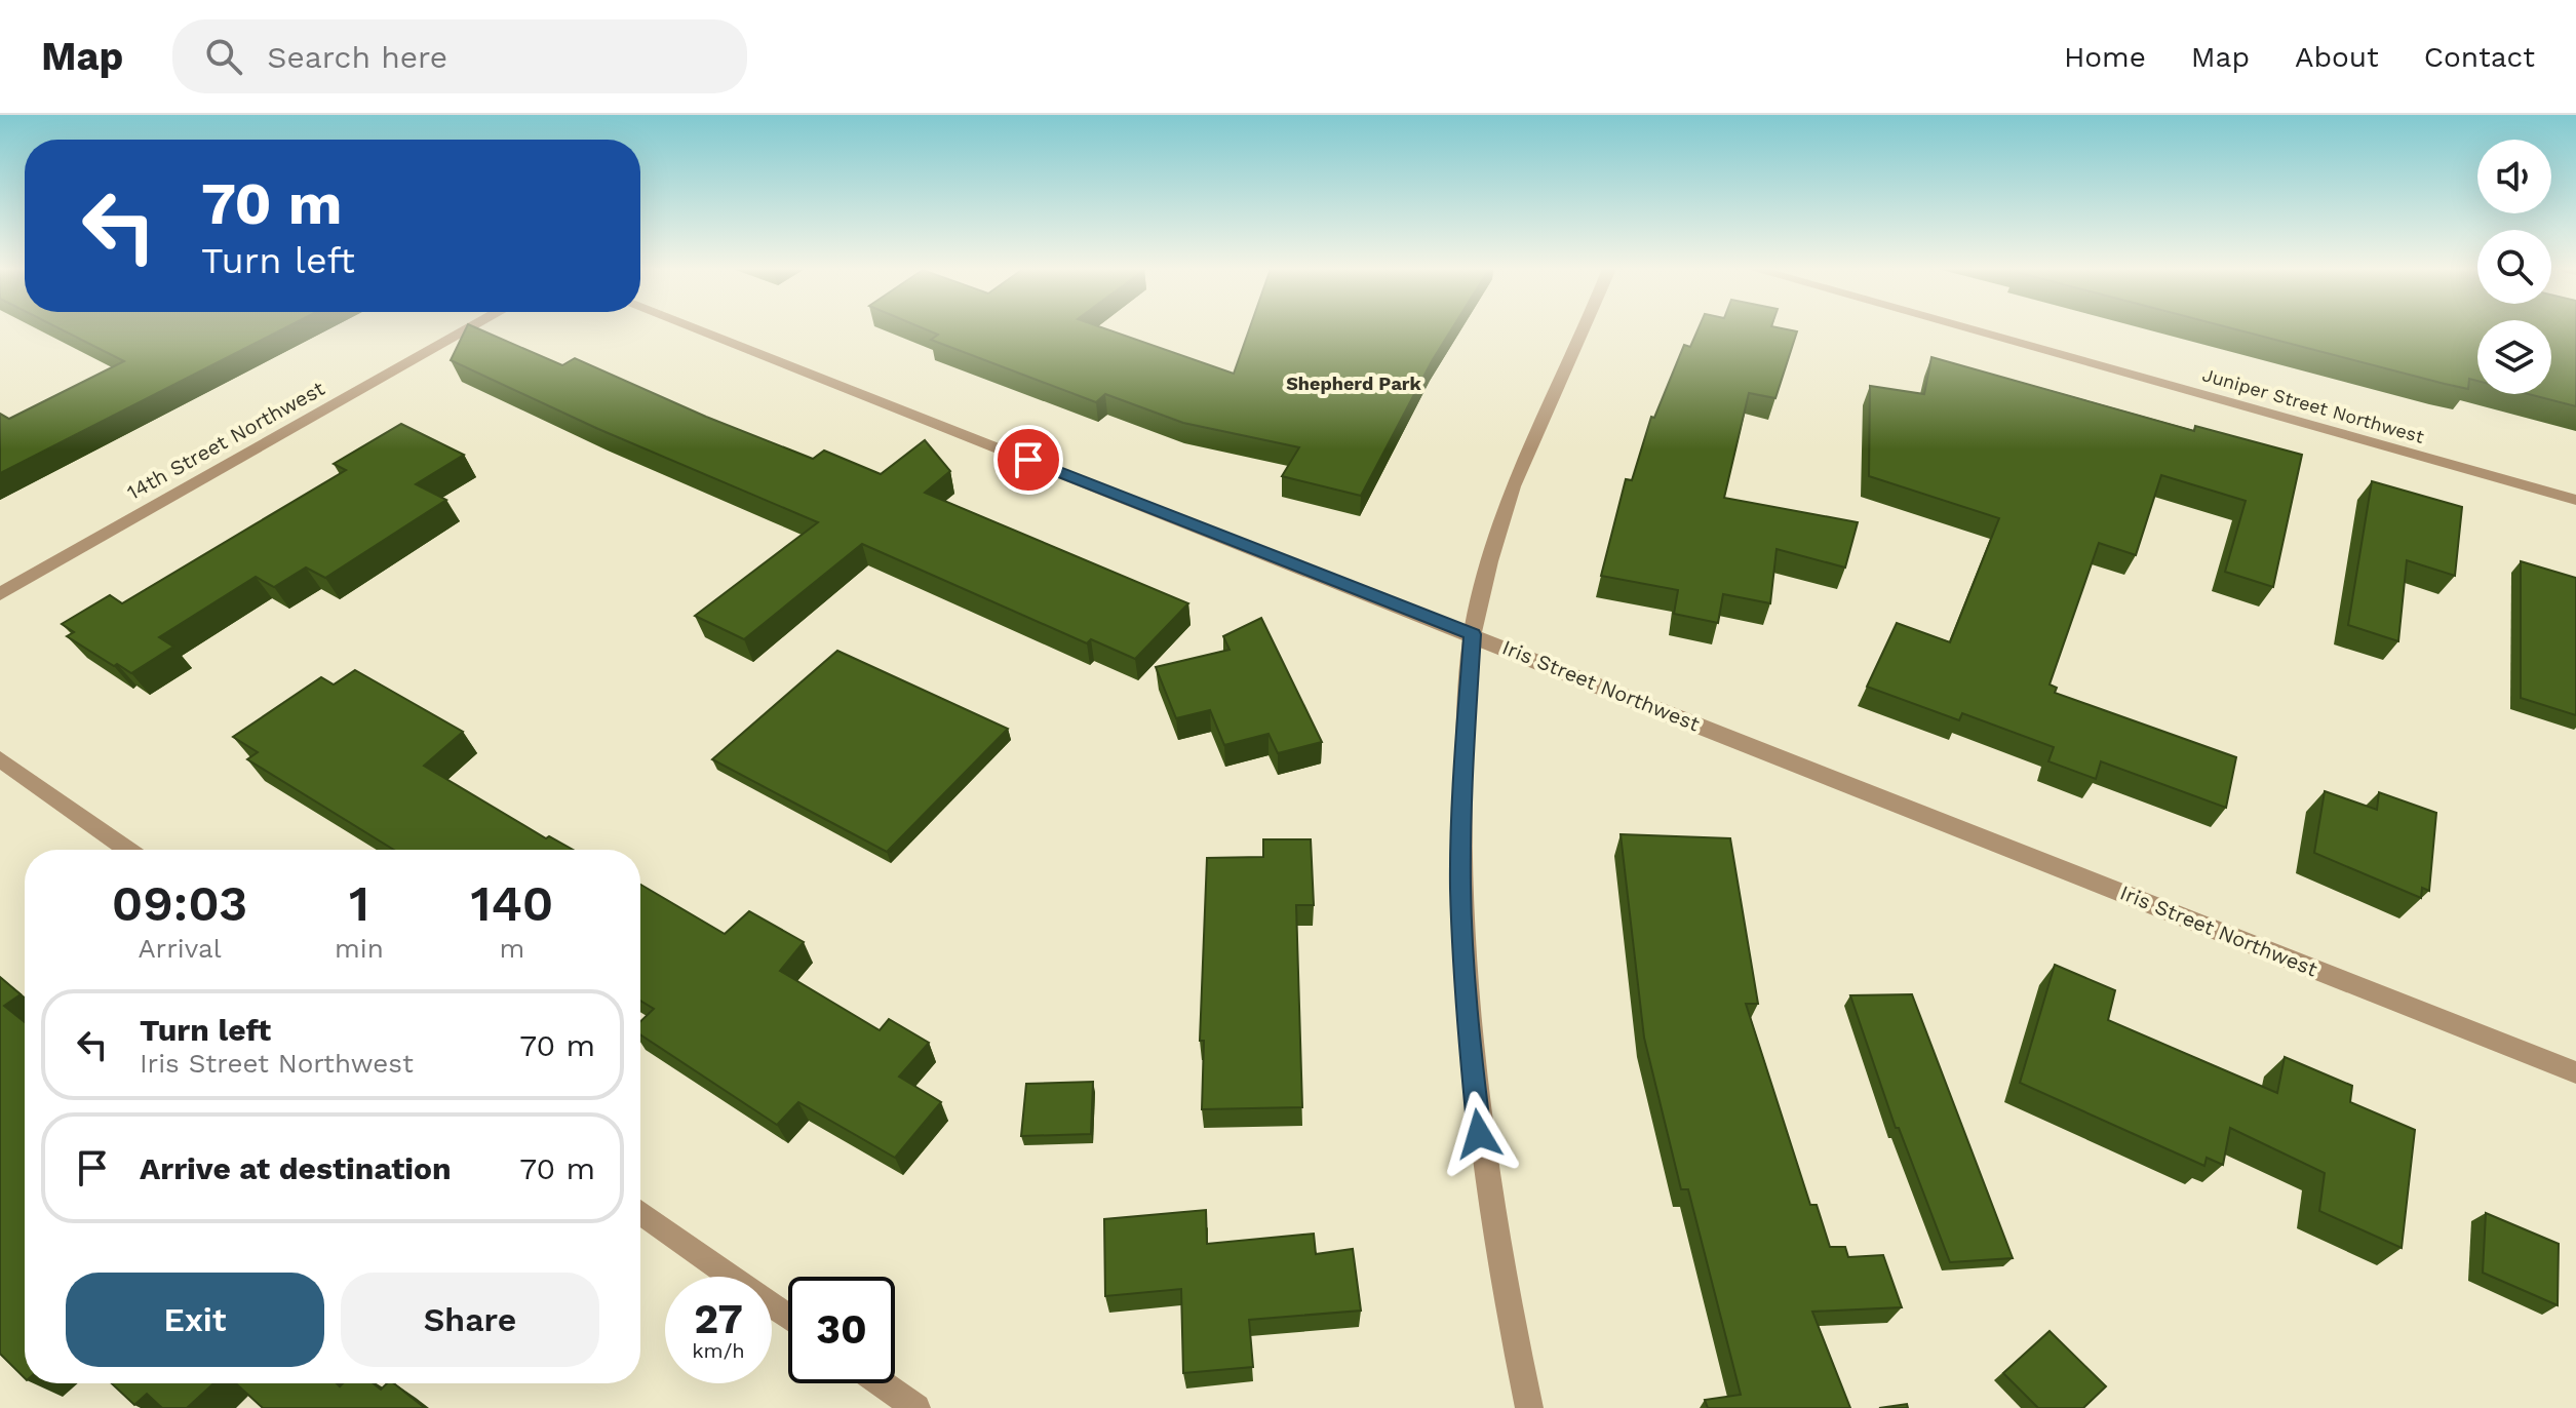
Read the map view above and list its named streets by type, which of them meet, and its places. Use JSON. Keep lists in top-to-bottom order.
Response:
{
  "streets": {
    "street": ["Juniper Street Northwest", "14th Street Northwest", "Iris Street Northwest"]
  },
  "districts": ["Shepherd Park"],
  "page": {
    "header": "Map",
    "search": "Search here",
    "nav": [
      "Home",
      "Map",
      "About",
      "Contact"
    ],
    "turn": ["70 m", "Turn left"],
    "eta": [
      "09:03",
      "Arrival",
      "1",
      "min",
      "140",
      "m"
    ],
    "list": [
      {
        "name": "Turn left",
        "note": "Iris Street Northwest",
        "value": "70 m"
      },
      {
        "name": "Arrive at destination",
        "value": "70 m"
      }
    ],
    "buttons": ["Exit", "Share"],
    "speed": "27 km/h",
    "limit": "30"
  }
}
